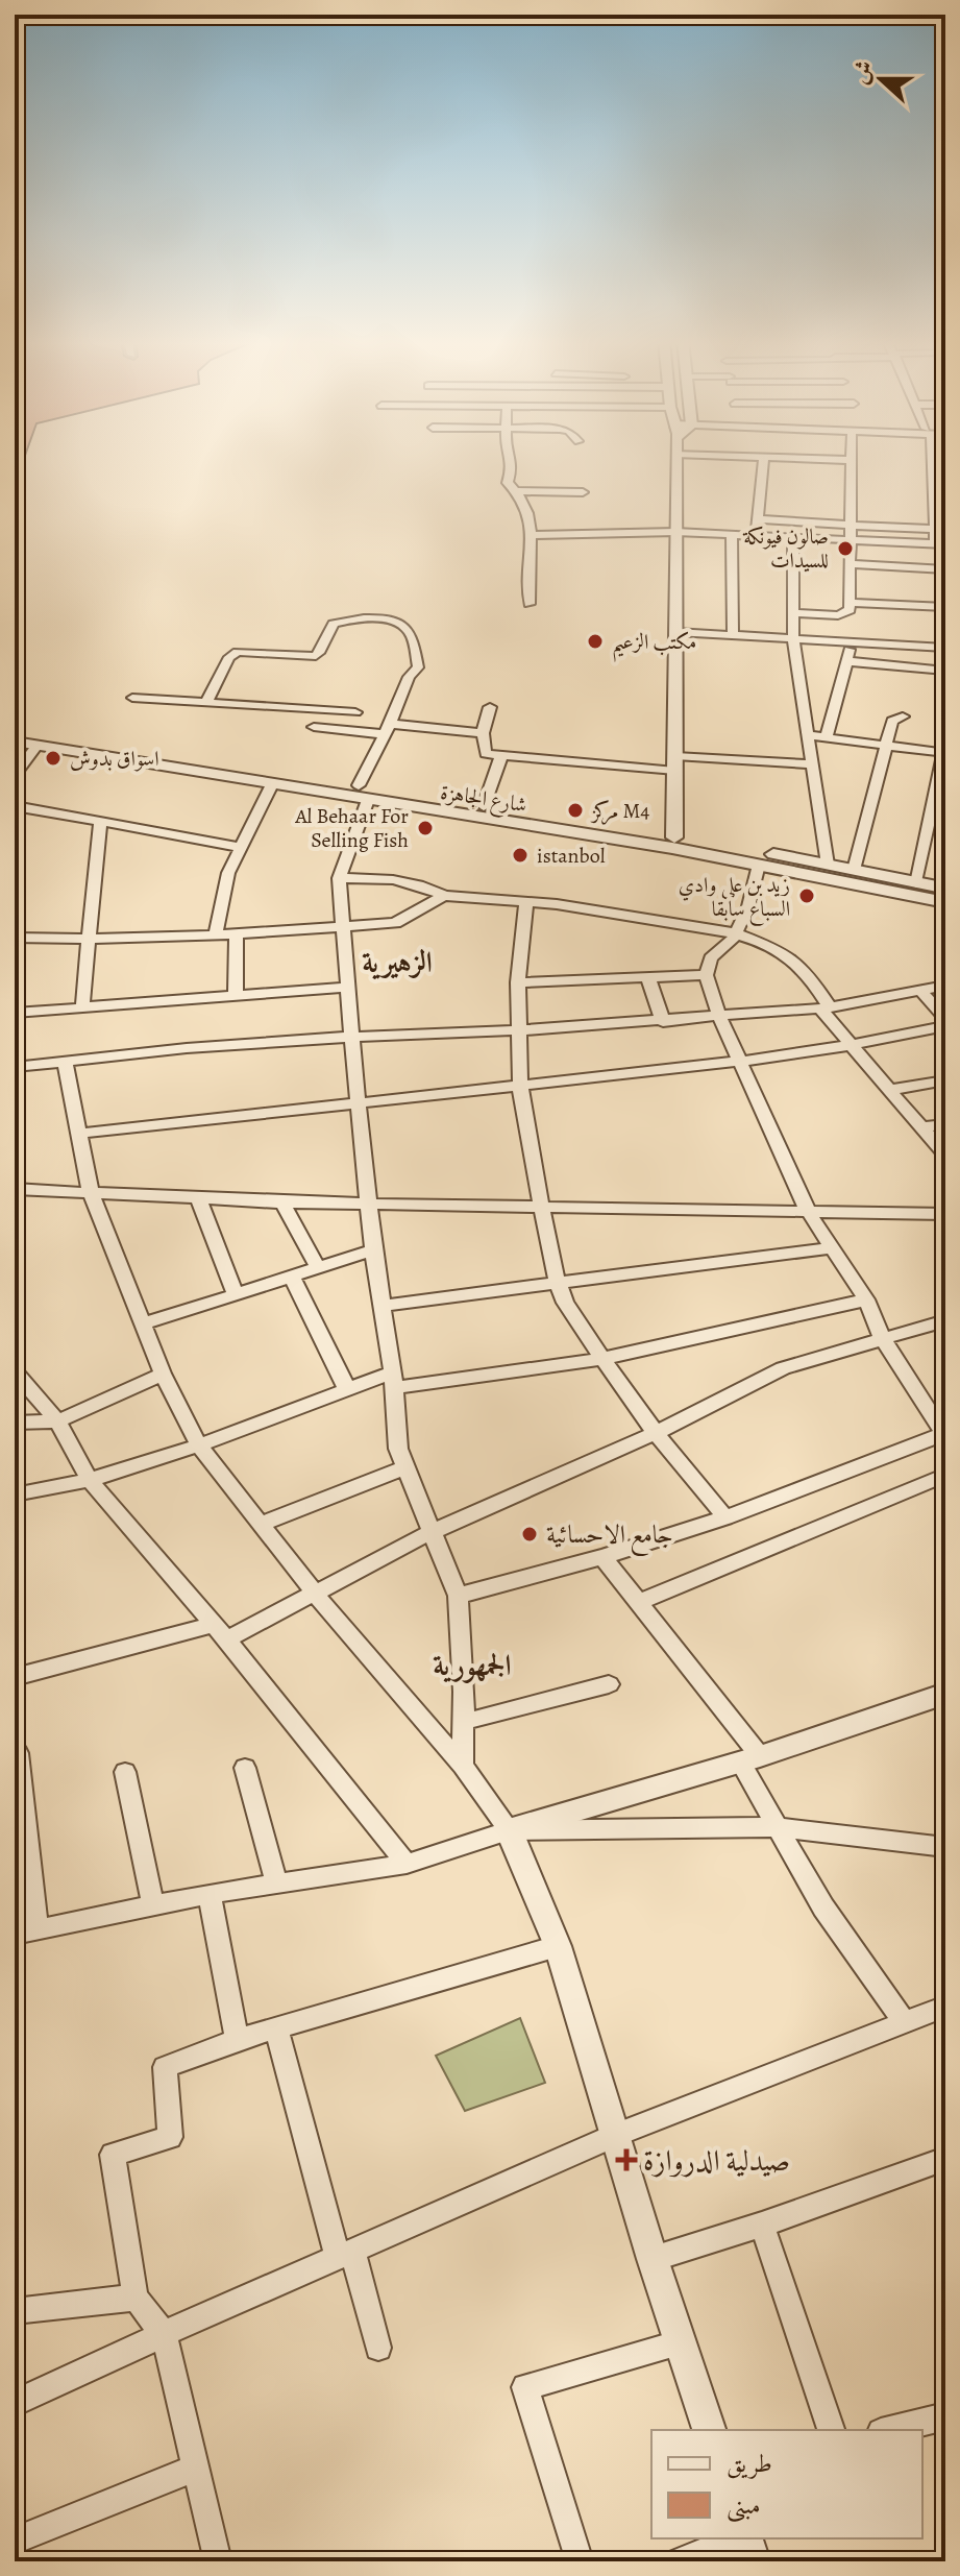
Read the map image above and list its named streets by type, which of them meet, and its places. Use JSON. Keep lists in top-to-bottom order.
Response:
{
  "streets": {
    "street": ["شارع الجاهزة"]
  },
  "districts": ["الزهيرية", "الجمهورية"],
  "places": {
    "other": [
      "صالون فيونكة للسيدات",
      "مكتب الزعيم",
      "اسواق بدوش",
      "مركز M4",
      "Al Behaar For Selling Fish",
      "istanbol",
      "زيد بن علي وادي السباع سابقا",
      "جامع الاحسائية"
    ],
    "health": ["صيدلية الدروازة"]
  },
  "legend": ["طريق", "مبنى"],
  "north": "left"
}
